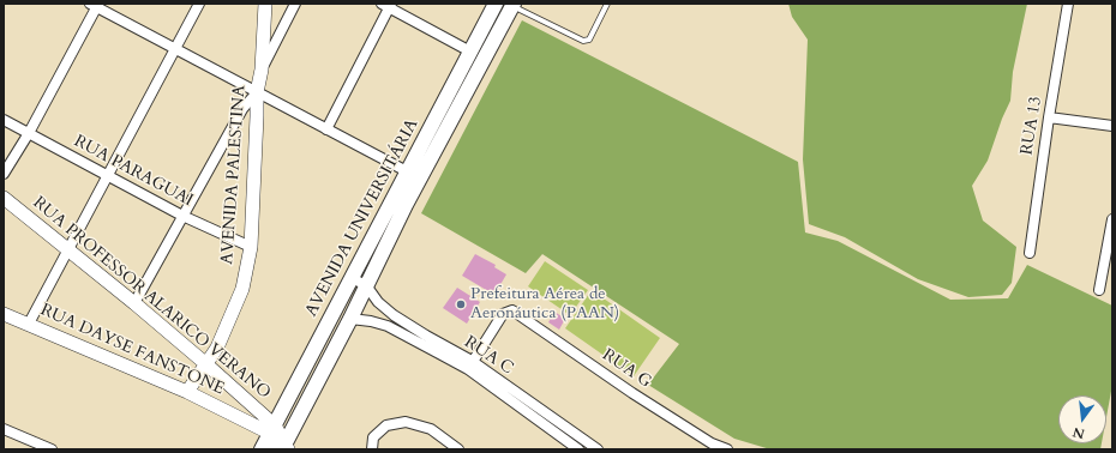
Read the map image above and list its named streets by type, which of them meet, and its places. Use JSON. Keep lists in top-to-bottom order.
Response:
{
  "streets": {
    "main road": [
      "AVENIDA PALESTINA",
      "AVENIDA UNIVERSITÁRIA",
      "RUA PROFESSOR ALARICO VERANO",
      "RUA DAYSE FANSTONE"
    ],
    "street": [
      "RUA 13",
      "RUA PARAGUAI",
      "RUA C",
      "RUA G"
    ]
  },
  "crossings": [
    ["RUA PARAGUAI", "AVENIDA PALESTINA"],
    ["AVENIDA PALESTINA", "RUA PROFESSOR ALARICO VERANO"],
    ["AVENIDA PALESTINA", "RUA DAYSE FANSTONE"],
    ["AVENIDA UNIVERSITÁRIA", "RUA PROFESSOR ALARICO VERANO"],
    ["AVENIDA UNIVERSITÁRIA", "RUA DAYSE FANSTONE"],
    ["AVENIDA UNIVERSITÁRIA", "RUA C"],
    ["RUA PROFESSOR ALARICO VERANO", "RUA DAYSE FANSTONE"],
    ["RUA C", "RUA G"]
  ],
  "places": ["Prefeitura Aérea de Aeronáutica (PAAN)"],
  "north": "bottom"
}
